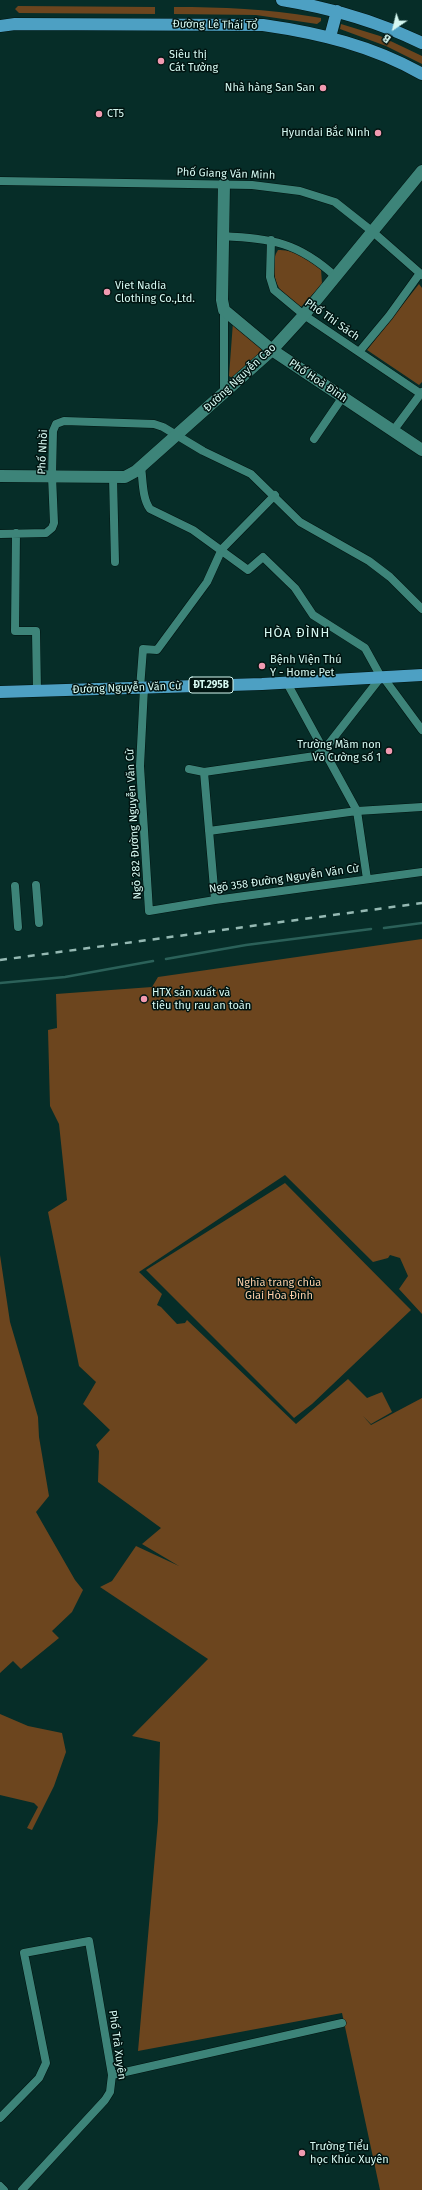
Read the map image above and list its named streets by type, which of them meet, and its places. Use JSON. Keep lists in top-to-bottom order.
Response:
{
  "streets": {
    "main road": [
      "Đường Lê Thái Tổ",
      "Đường Nguyễn Cao",
      "Phố Hoà Đình",
      "ĐT.295B",
      "Đường Nguyễn Văn Cừ"
    ],
    "street": [
      "Phố Giang Văn Minh",
      "Phố Thi Sách",
      "Phố Nhồi",
      "Ngõ 282 Đường Nguyễn Văn Cừ",
      "Ngõ 358 Đường Nguyễn Văn Cừ",
      "Phố Trà Xuyên"
    ]
  },
  "crossings": [
    ["Phố Giang Văn Minh", "Đường Nguyễn Cao"],
    ["Phố Thi Sách", "Đường Nguyễn Cao"],
    ["Đường Nguyễn Cao", "Phố Hoà Đình"],
    ["Đường Nguyễn Cao", "Phố Nhồi"],
    ["Đường Nguyễn Văn Cừ", "Ngõ 282 Đường Nguyễn Văn Cừ"],
    ["Ngõ 282 Đường Nguyễn Văn Cừ", "Ngõ 358 Đường Nguyễn Văn Cừ"]
  ],
  "districts": ["HÒA ĐÌNH"],
  "parks": ["Nghĩa trang chùa Giai Hòa Đình"],
  "places": [
    "Siêu thị Cát Tường",
    "Nhà hàng San San",
    "CT5",
    "Hyundai Bắc Ninh",
    "Viet Nadia Clothing Co.,Ltd.",
    "Bệnh Viện Thú Y - Home Pet",
    "Trường Mầm non Võ Cường số 1",
    "HTX sản xuất và tiêu thụ rau an toàn",
    "Trường Tiểu học Khúc Xuyên"
  ],
  "north": "bottom left"
}
